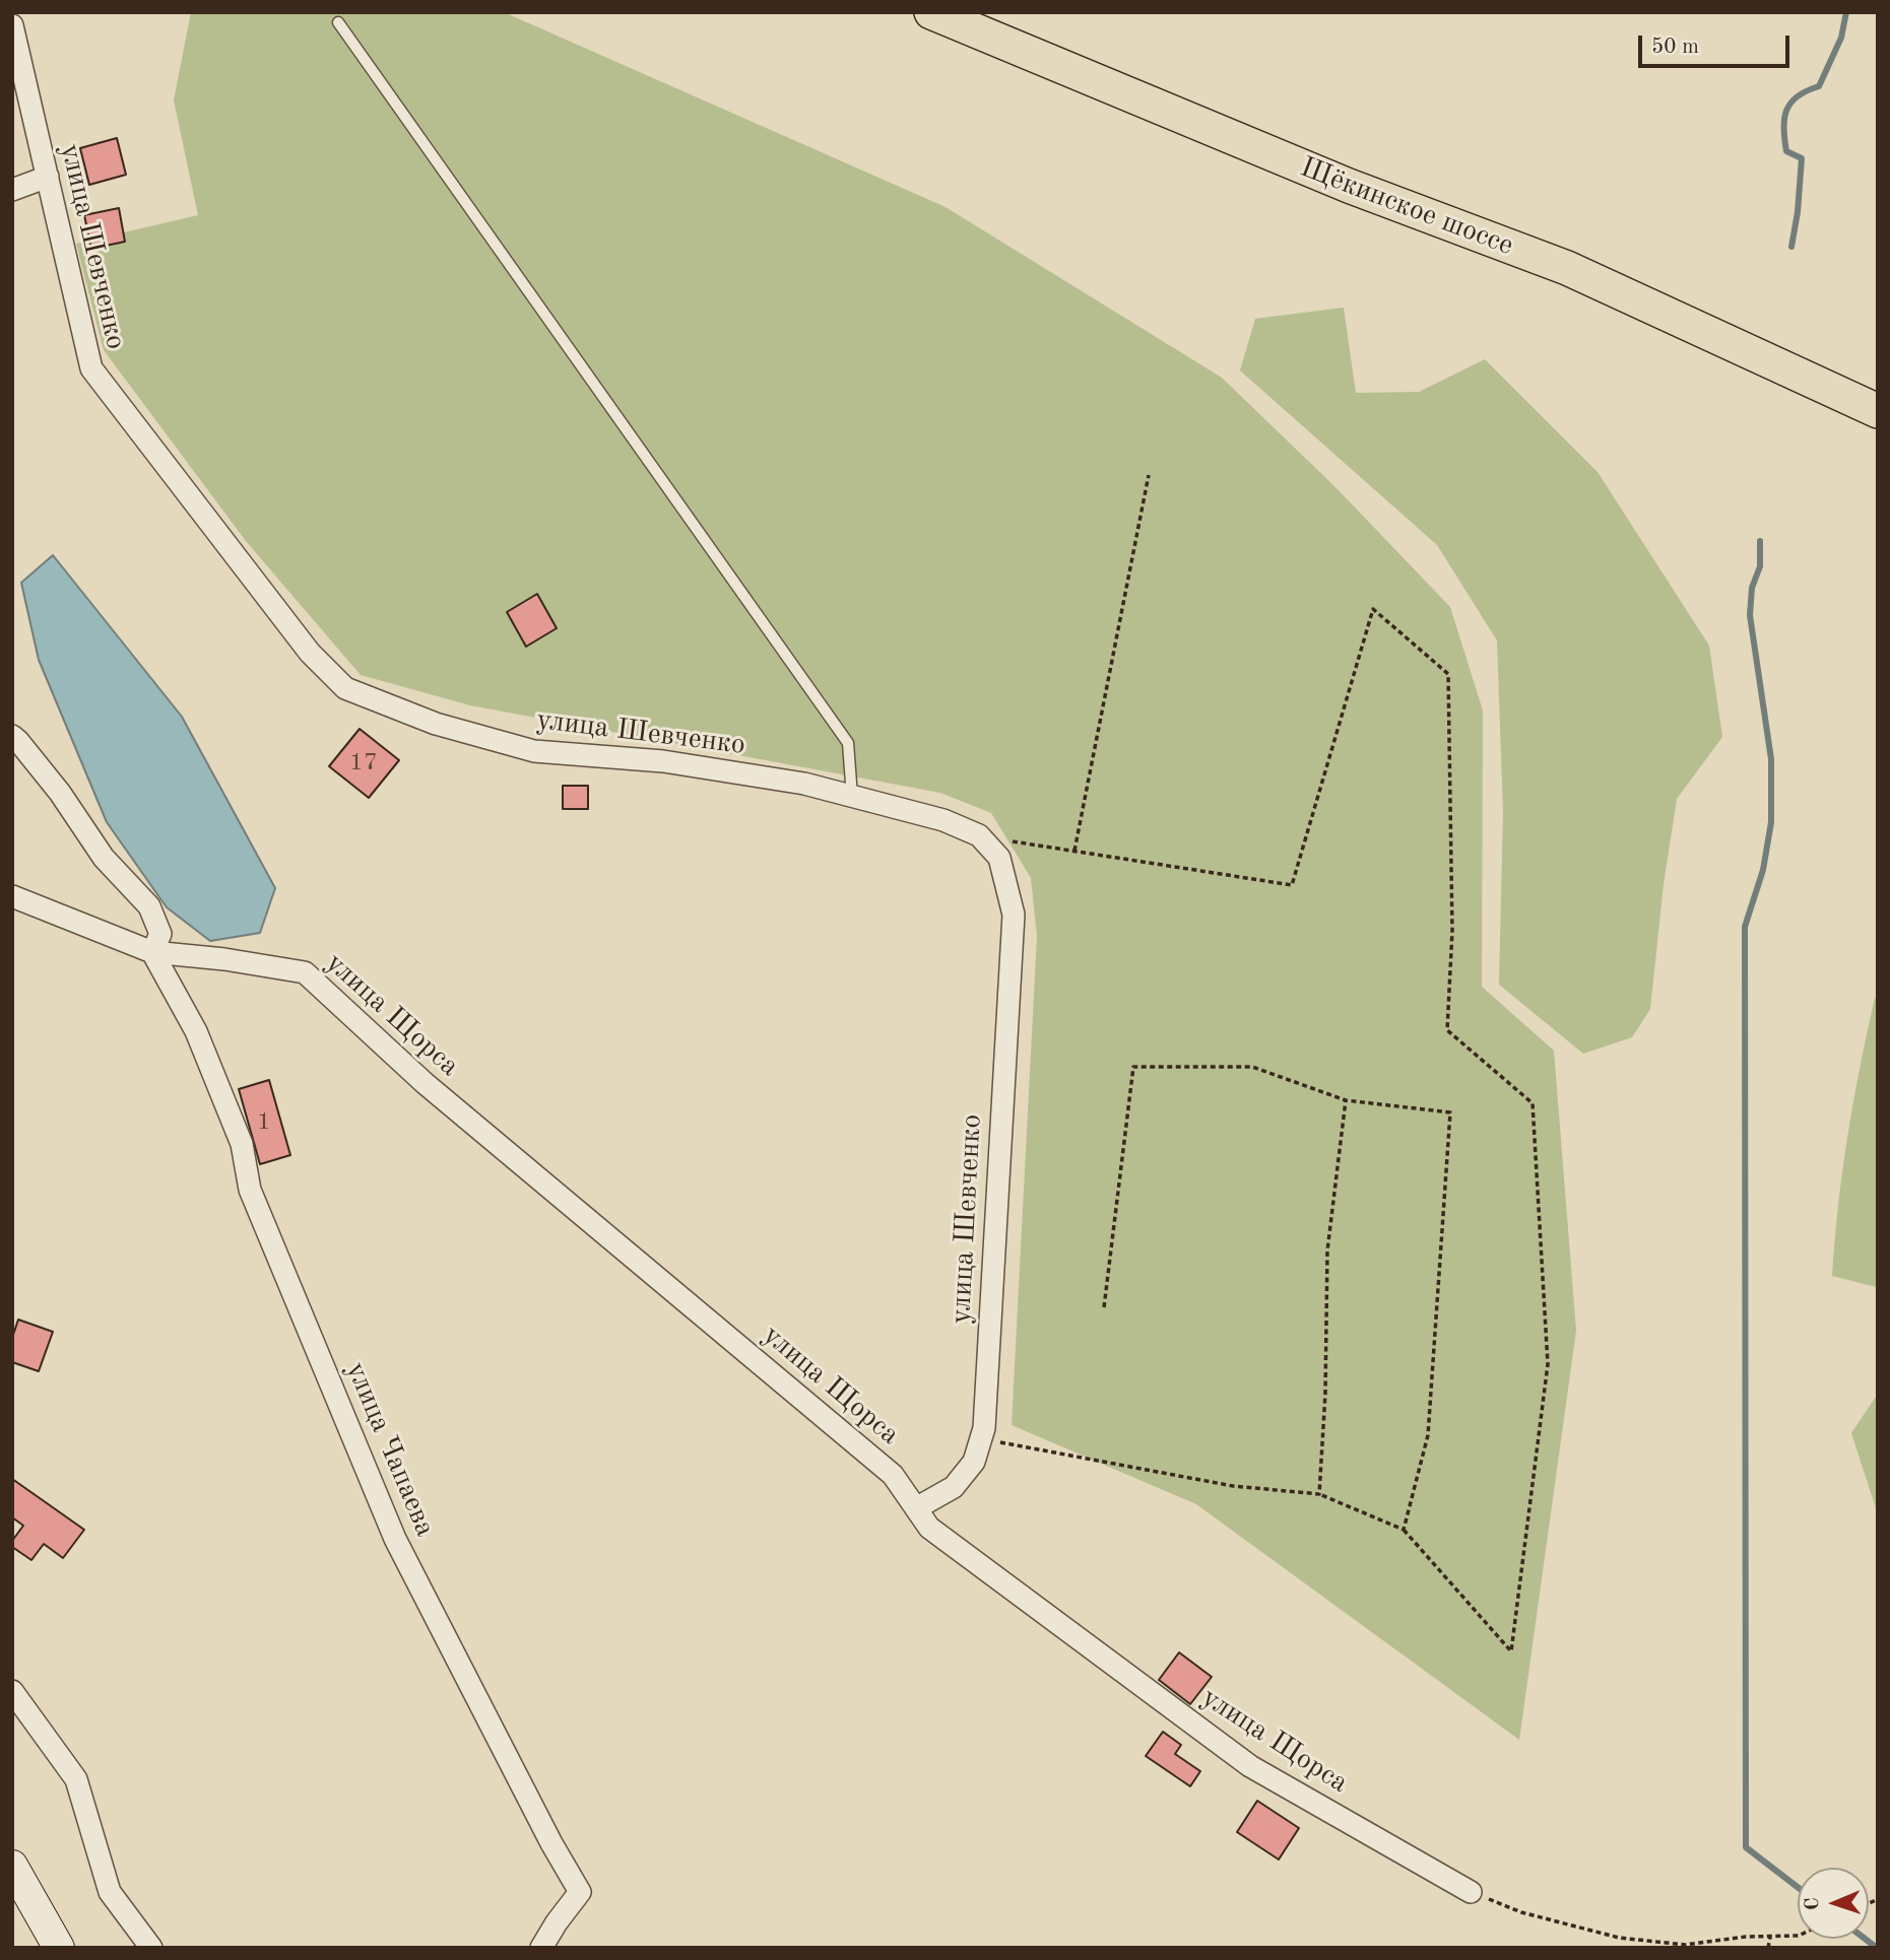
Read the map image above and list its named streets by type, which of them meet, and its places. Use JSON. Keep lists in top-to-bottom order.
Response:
{
  "streets": {
    "main road": ["Щёкинское шоссе"],
    "street": ["улица Шевченко", "улица Щорса", "улица Чапаева"]
  },
  "crossings": [
    ["улица Шевченко", "улица Щорса"],
    ["улица Щорса", "улица Чапаева"]
  ],
  "house_numbers": ["17", "1"],
  "scale_bar": "50 m",
  "north": "left"
}
